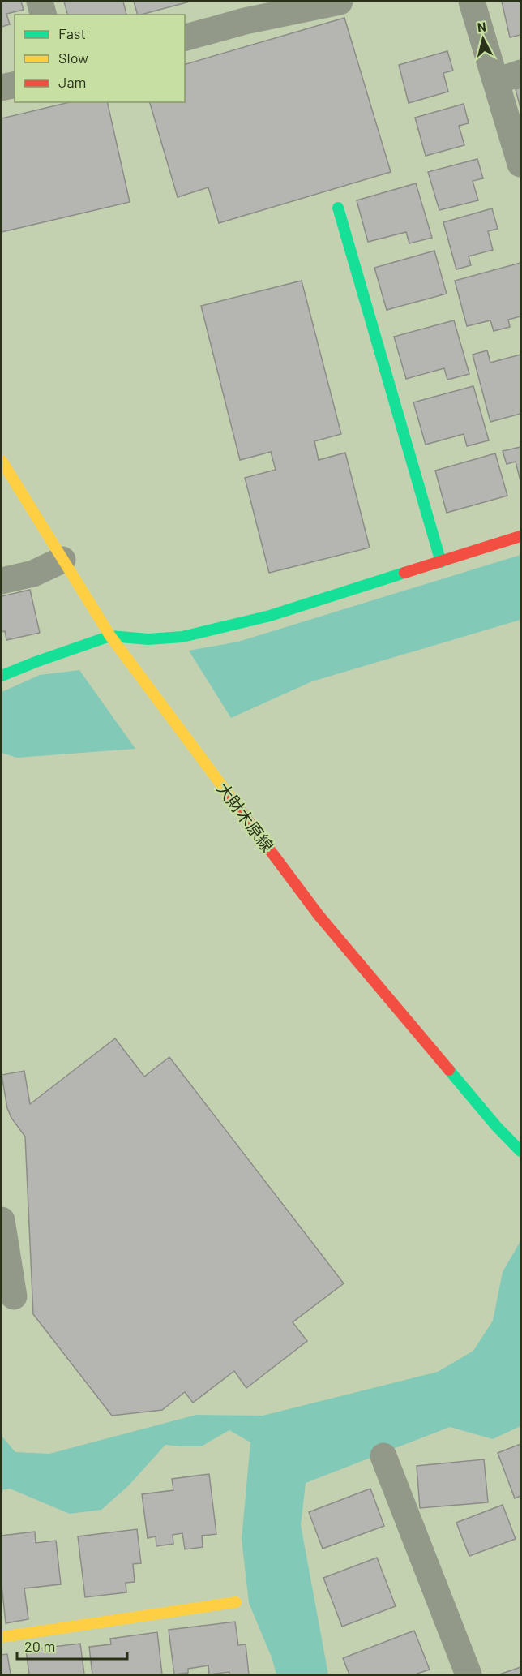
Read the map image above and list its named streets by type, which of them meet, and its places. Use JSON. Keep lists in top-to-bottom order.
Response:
{
  "streets": {
    "street": ["大財木原線"]
  },
  "legend": ["Fast", "Slow", "Jam"],
  "scale_bar": "20 m",
  "north": "top"
}
